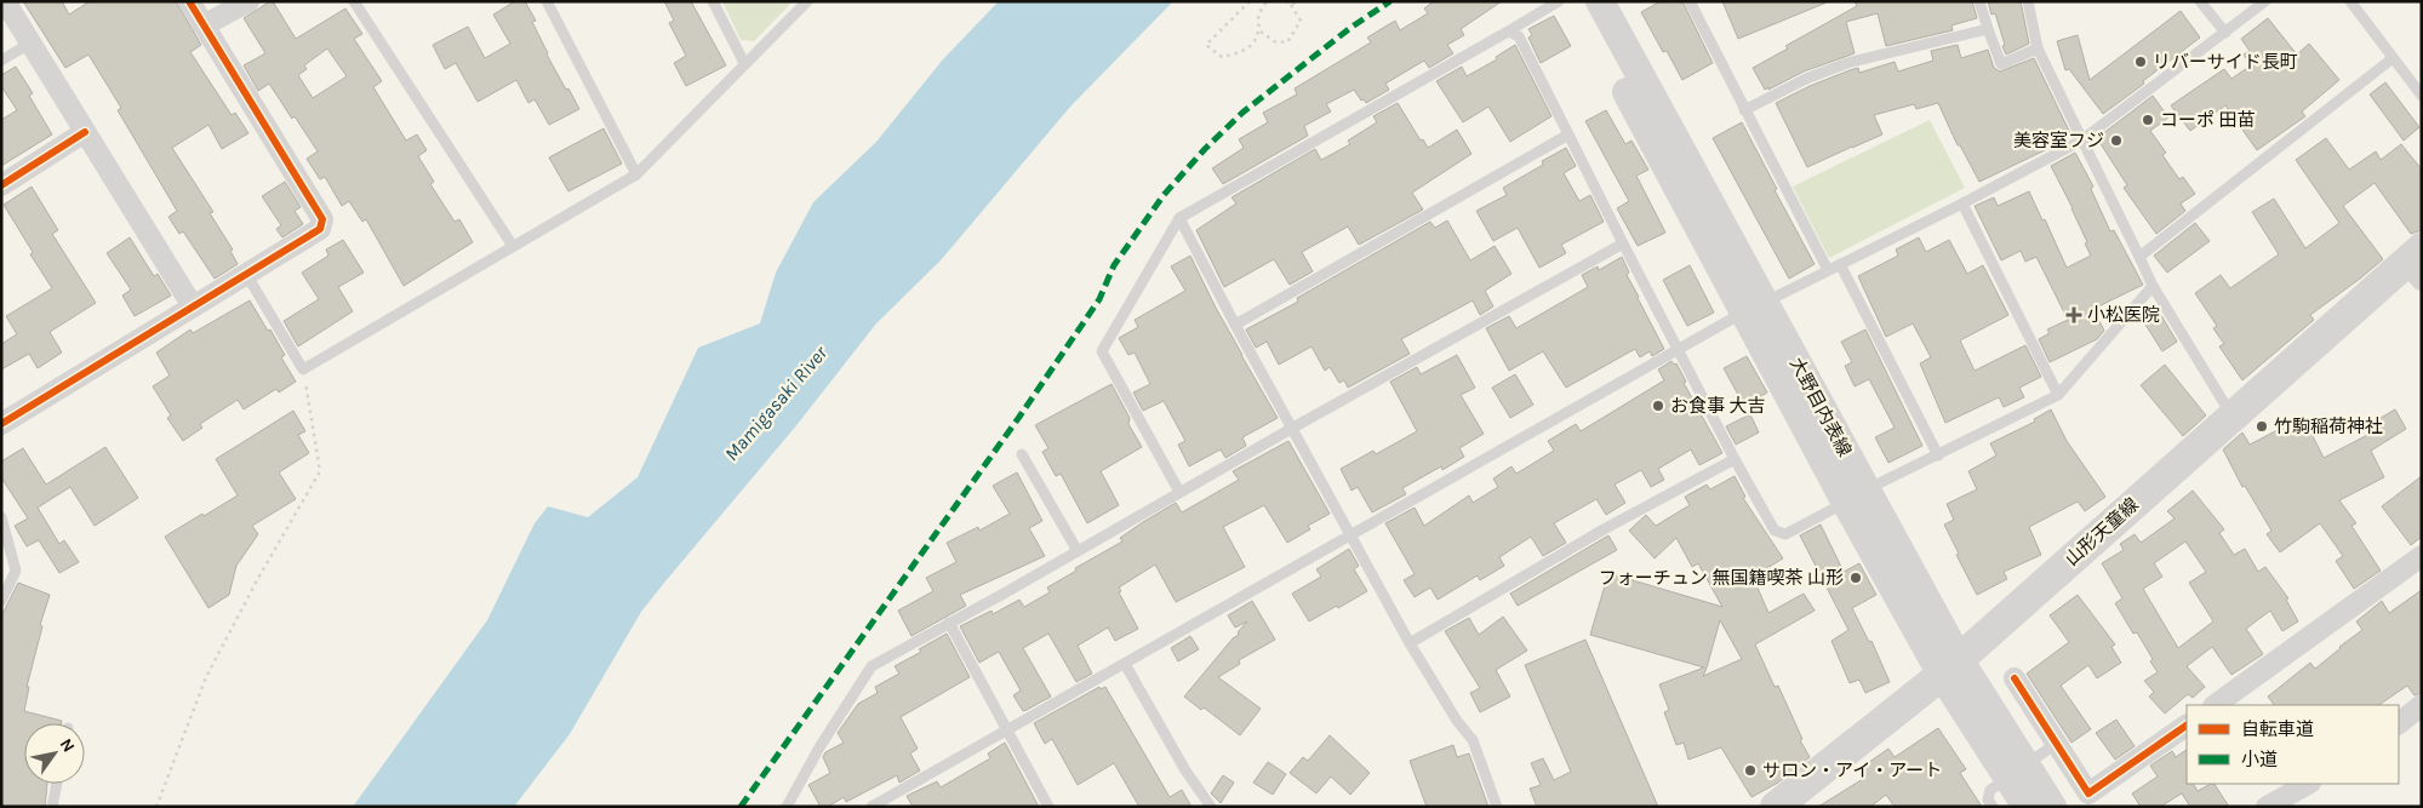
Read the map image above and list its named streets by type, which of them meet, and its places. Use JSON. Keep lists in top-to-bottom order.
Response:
{
  "streets": {
    "main road": ["大野目内表線", "山形天童線"]
  },
  "crossings": [
    ["大野目内表線", "山形天童線"]
  ],
  "water": ["Mamigasaki River"],
  "places": {
    "other": [
      "リバーサイド長町",
      "コーポ 田苗",
      "美容室フジ",
      "お食事 大吉",
      "竹駒稲荷神社",
      "フォーチュン 無国籍喫茶 山形",
      "サロン・アイ・アート"
    ],
    "health": ["小松医院"]
  },
  "legend": ["自転車道", "小道"],
  "north": "top right"
}
